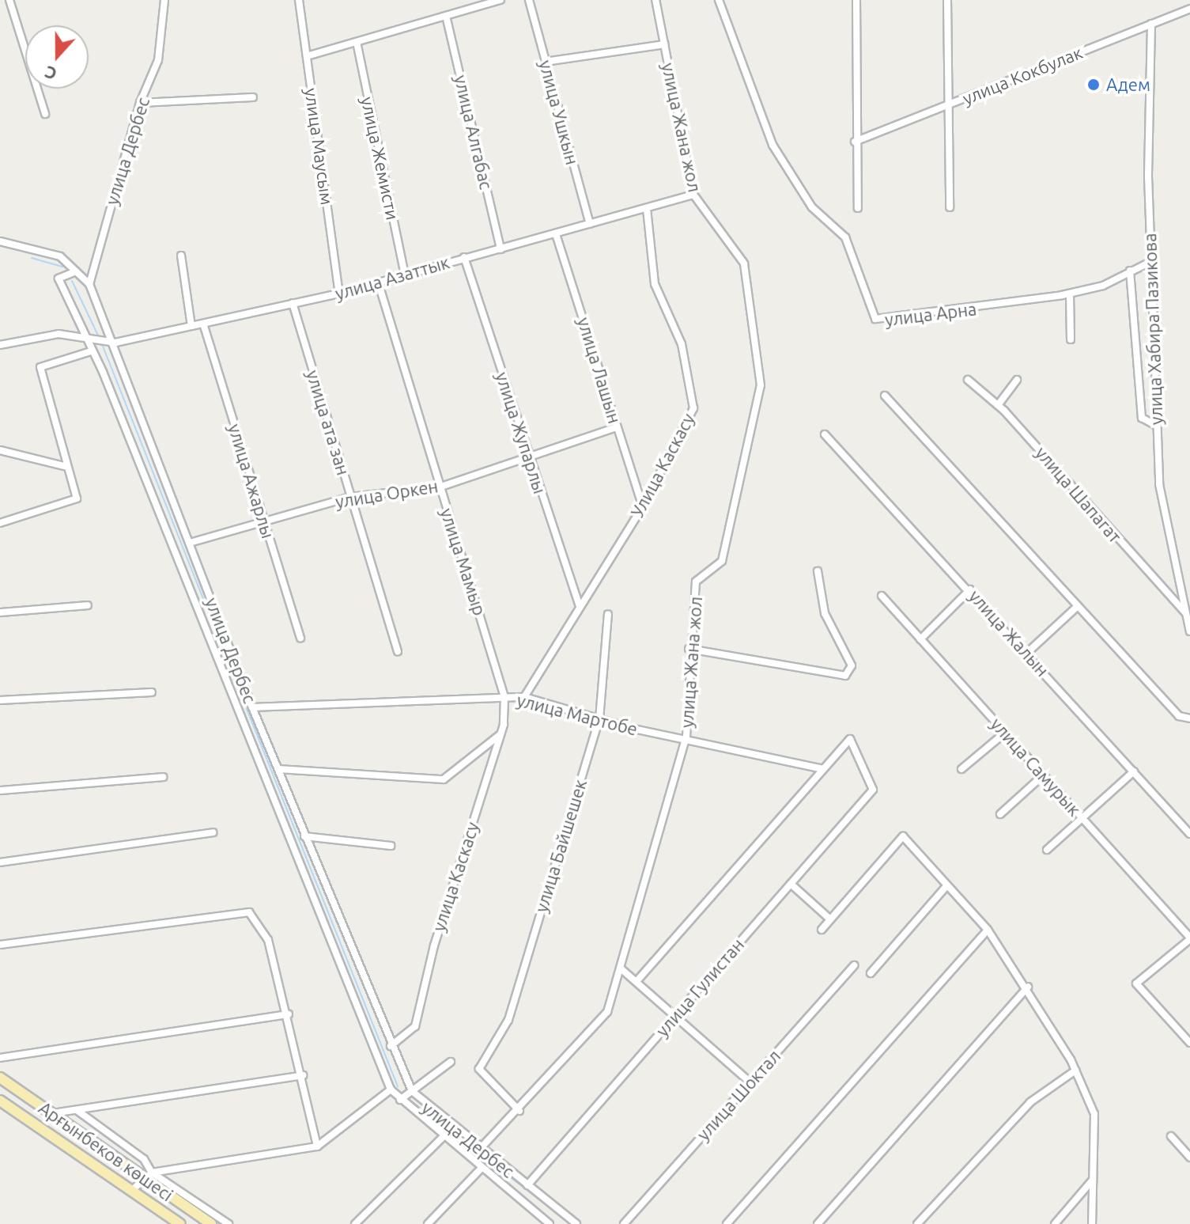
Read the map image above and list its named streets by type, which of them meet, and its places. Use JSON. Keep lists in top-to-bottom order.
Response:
{
  "streets": {
    "main road": ["Арғынбеков көшесі"],
    "street": [
      "улица Кокбулак",
      "улица Ушкын",
      "улица Жана жол",
      "улица Алгабас",
      "улица Маусым",
      "улица Дербес",
      "улица Жемисти",
      "улица Азаттык",
      "улица Арна",
      "улица Хабира Пазикова",
      "улица Лашын",
      "улица ата зан",
      "улица Жупарлы",
      "Улица Каскасу",
      "улица Ажарлы",
      "улица Оркен",
      "улица Шапагат",
      "улица Мамыр",
      "улица Жалын",
      "улица Мартобе",
      "улица Самурык",
      "улица Байшешек",
      "улица Каскасу",
      "улица Гулистан",
      "улица Шоктал"
    ]
  },
  "crossings": [
    ["улица Кокбулак", "улица Хабира Пазикова"],
    ["улица Ушкын", "улица Азаттык"],
    ["улица Жана жол", "улица Дербес"],
    ["улица Жана жол", "улица Азаттык"],
    ["улица Жана жол", "улица Мартобе"],
    ["улица Жана жол", "улица Байшешек"],
    ["улица Алгабас", "улица Азаттык"],
    ["улица Маусым", "улица Азаттык"],
    ["улица Дербес", "улица Азаттык"],
    ["улица Дербес", "улица Оркен"],
    ["улица Дербес", "улица Мартобе"],
    ["улица Дербес", "улица Каскасу"],
    ["улица Дербес", "улица Гулистан"],
    ["улица Жемисти", "улица Азаттык"],
    ["улица Азаттык", "улица Лашын"],
    ["улица Азаттык", "улица ата зан"],
    ["улица Азаттык", "улица Жупарлы"],
    ["улица Азаттык", "Улица Каскасу"],
    ["улица Азаттык", "улица Ажарлы"],
    ["улица Азаттык", "улица Мамыр"],
    ["улица Арна", "улица Хабира Пазикова"],
    ["улица Хабира Пазикова", "улица Шапагат"],
    ["улица Лашын", "Улица Каскасу"],
    ["улица Лашын", "улица Оркен"],
    ["улица ата зан", "улица Оркен"],
    ["улица Жупарлы", "Улица Каскасу"],
    ["улица Жупарлы", "улица Оркен"],
    ["Улица Каскасу", "улица Мартобе"],
    ["улица Ажарлы", "улица Оркен"],
    ["улица Оркен", "улица Мамыр"],
    ["улица Мамыр", "улица Мартобе"],
    ["улица Мамыр", "улица Каскасу"],
    ["улица Мартобе", "улица Байшешек"],
    ["улица Мартобе", "улица Каскасу"],
    ["улица Мартобе", "улица Гулистан"]
  ],
  "places": ["Адем"],
  "north": "bottom"
}
